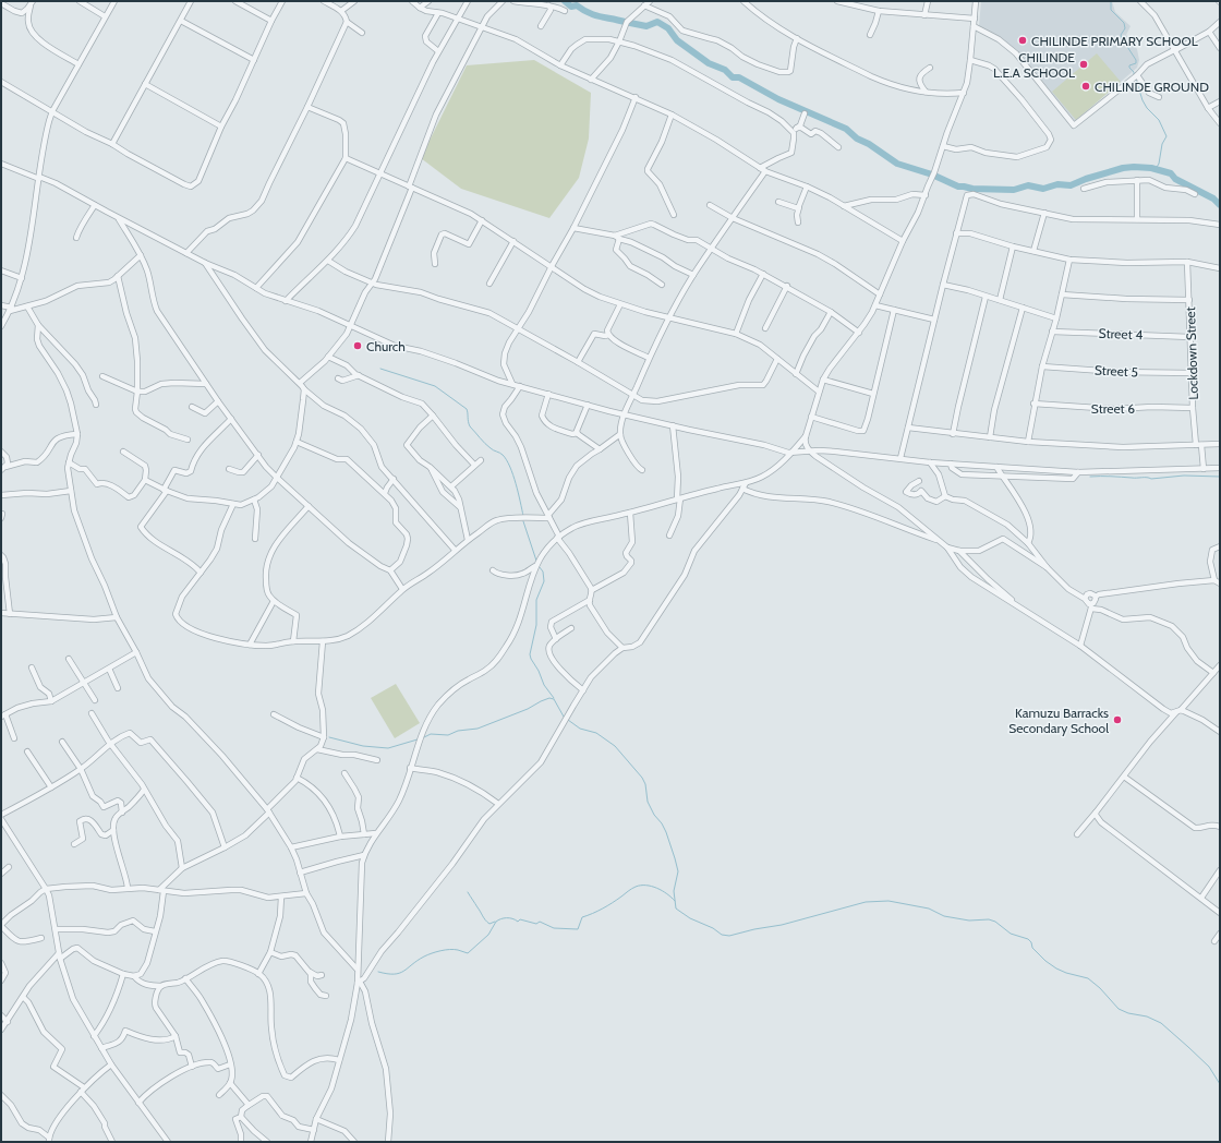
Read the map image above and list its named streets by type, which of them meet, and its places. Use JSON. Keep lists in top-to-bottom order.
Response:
{
  "streets": {
    "street": [
      "Street 4",
      "Lockdown Street",
      "Street 5",
      "Street 6"
    ]
  },
  "crossings": [
    ["Street 4", "Lockdown Street"],
    ["Lockdown Street", "Street 5"],
    ["Lockdown Street", "Street 6"]
  ],
  "places": [
    "CHILINDE PRIMARY SCHOOL",
    "CHILINDE L.E.A SCHOOL",
    "CHILINDE GROUND",
    "Church",
    "Kamuzu Barracks Secondary School"
  ]
}
